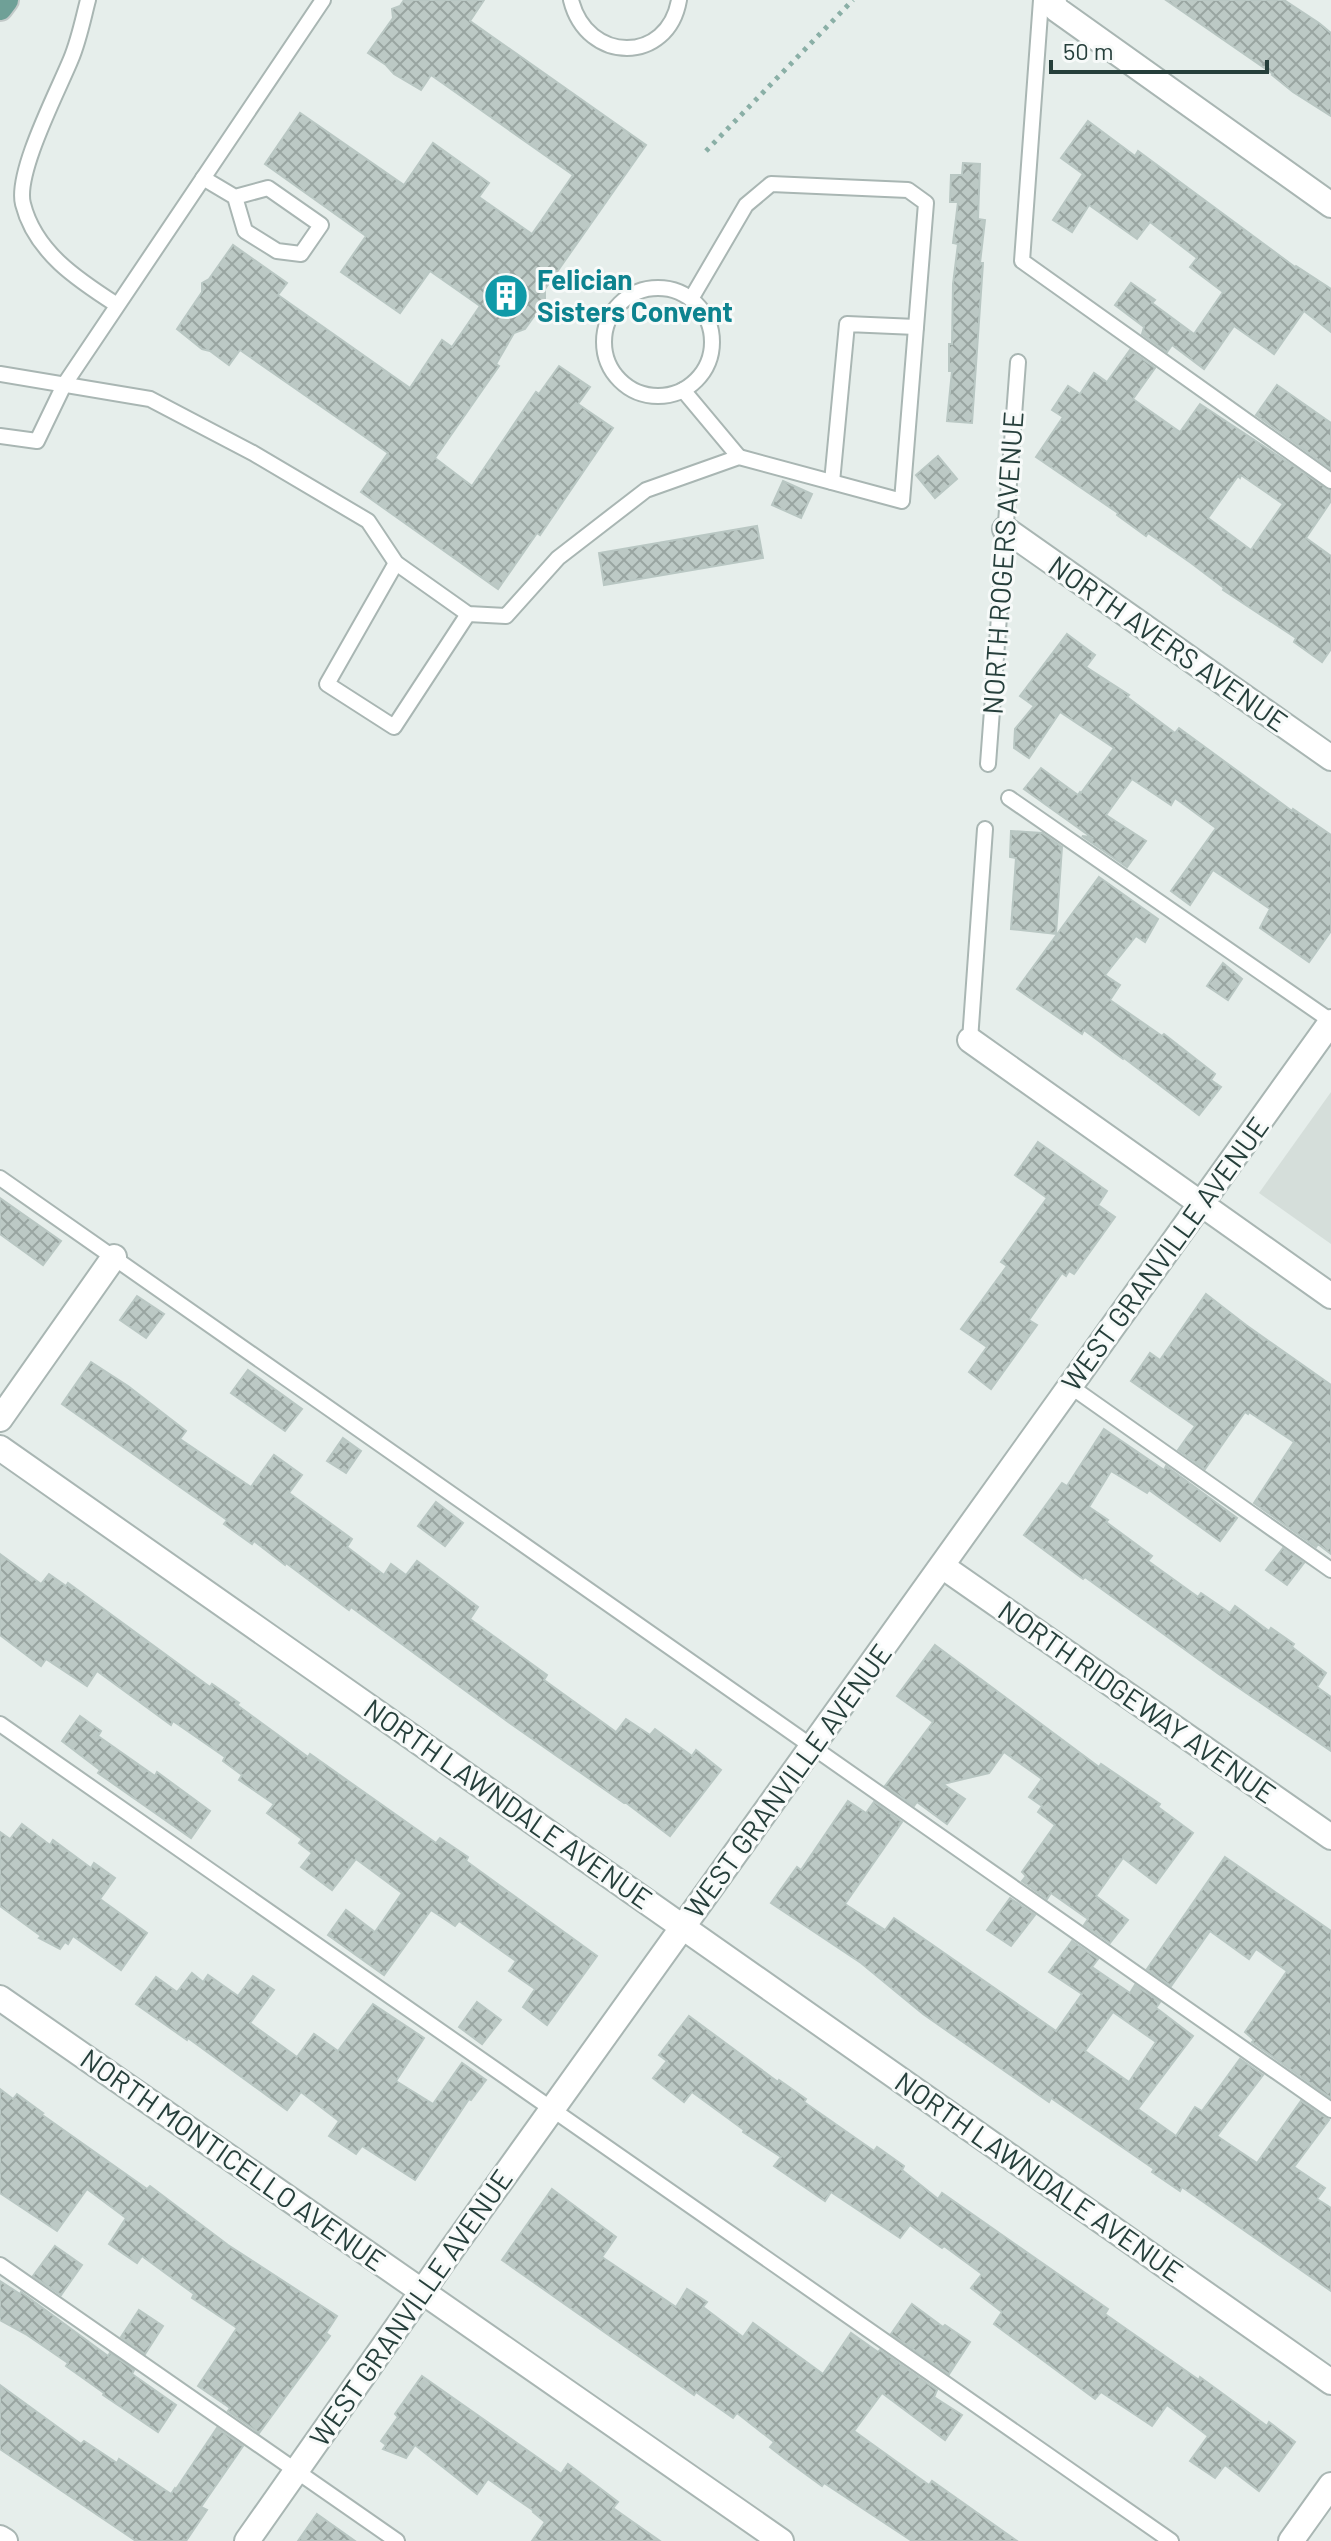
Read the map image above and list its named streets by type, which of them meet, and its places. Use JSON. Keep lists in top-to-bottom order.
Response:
{
  "streets": {
    "street": [
      "NORTH AVERS AVENUE",
      "WEST GRANVILLE AVENUE",
      "NORTH RIDGEWAY AVENUE",
      "NORTH LAWNDALE AVENUE",
      "NORTH MONTICELLO AVENUE"
    ],
    "lane": ["NORTH ROGERS AVENUE"]
  },
  "crossings": [
    ["NORTH ROGERS AVENUE", "NORTH AVERS AVENUE"],
    ["WEST GRANVILLE AVENUE", "NORTH RIDGEWAY AVENUE"],
    ["WEST GRANVILLE AVENUE", "NORTH LAWNDALE AVENUE"],
    ["WEST GRANVILLE AVENUE", "NORTH MONTICELLO AVENUE"]
  ],
  "places": {
    "building": ["Felician Sisters Convent"]
  },
  "scale_bar": "50 m"
}
